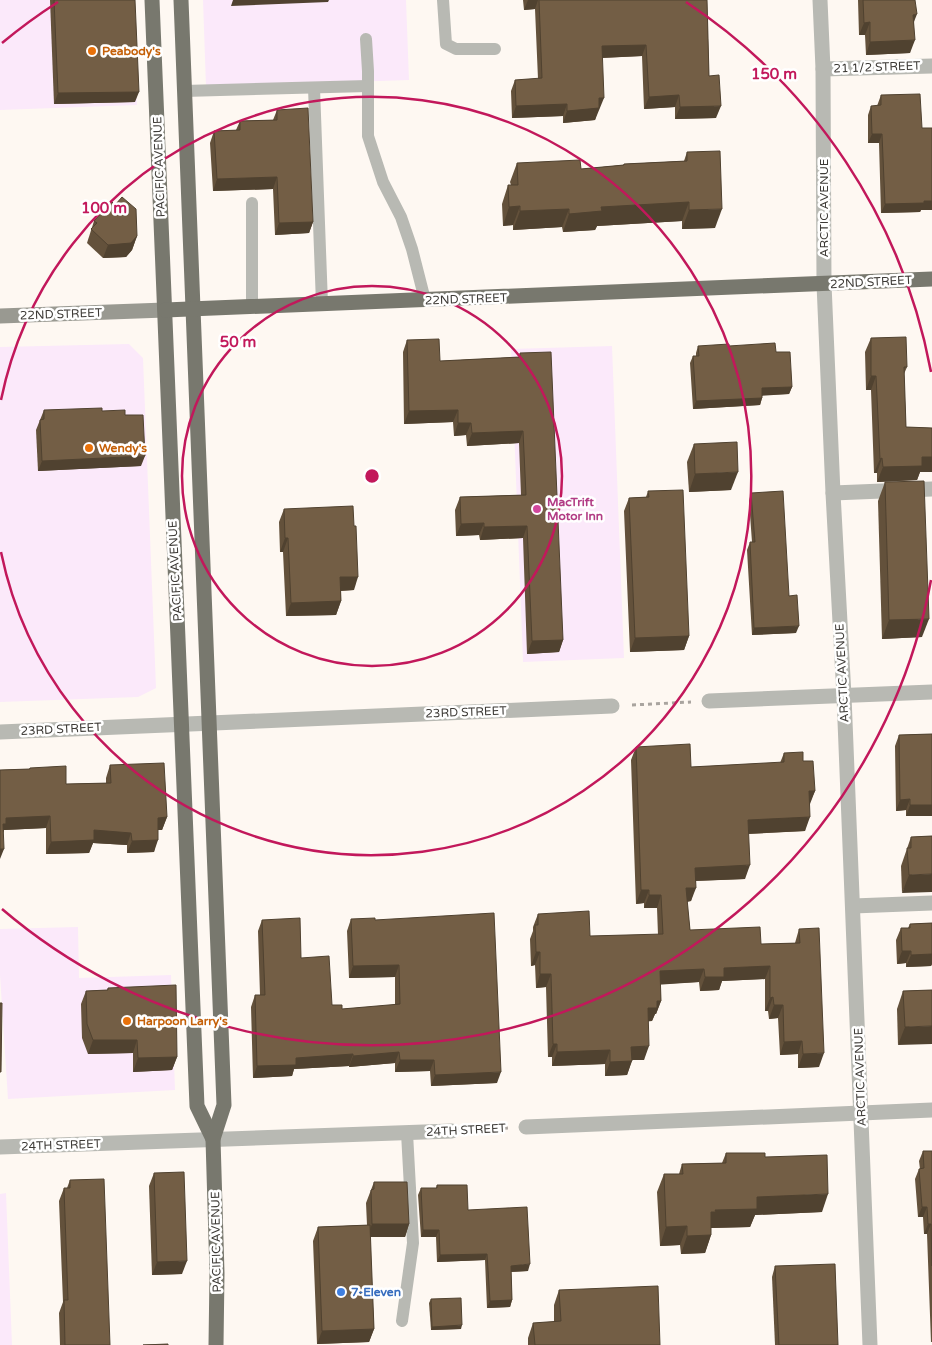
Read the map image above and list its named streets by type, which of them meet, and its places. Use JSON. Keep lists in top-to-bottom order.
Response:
{
  "streets": {
    "highway": ["PACIFIC AVENUE", "22ND STREET"],
    "street": [
      "21 1/2 STREET",
      "ARCTIC AVENUE",
      "23RD STREET",
      "24TH STREET"
    ]
  },
  "crossings": [
    ["21 1/2 STREET", "ARCTIC AVENUE"],
    ["PACIFIC AVENUE", "22ND STREET"],
    ["PACIFIC AVENUE", "23RD STREET"],
    ["PACIFIC AVENUE", "24TH STREET"],
    ["ARCTIC AVENUE", "22ND STREET"]
  ],
  "places": [
    "Peabody's",
    "Wendy's",
    "MacTrift Motor Inn",
    "Harpoon Larry's",
    "7-Eleven"
  ],
  "rings": ["150 m", "100 m", "50 m"]
}
